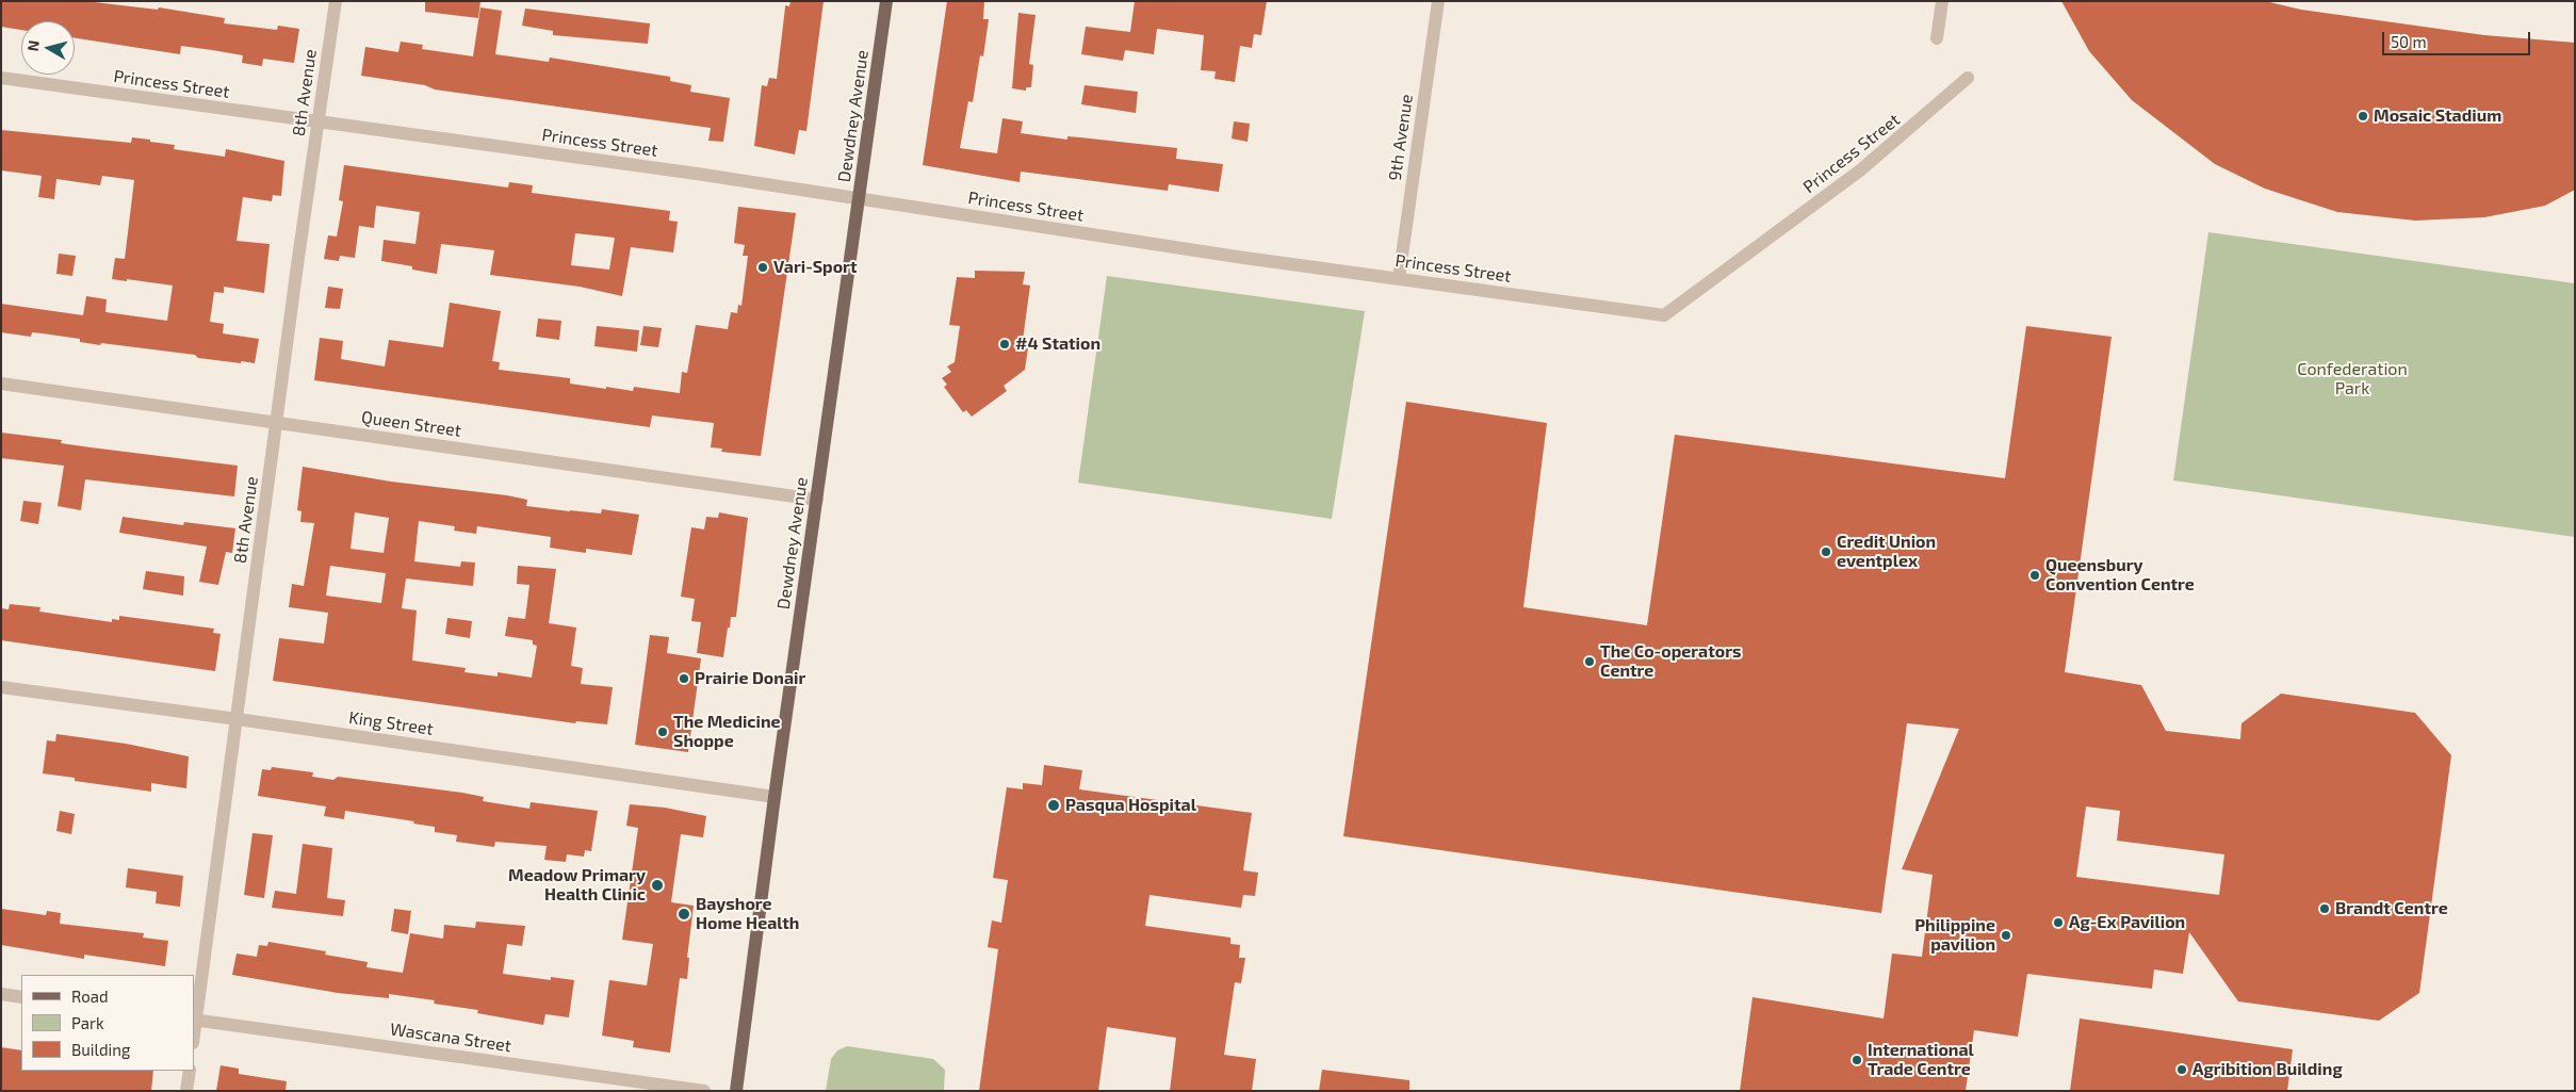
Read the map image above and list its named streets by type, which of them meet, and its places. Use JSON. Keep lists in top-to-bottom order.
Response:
{
  "streets": {
    "main road": ["Dewdney Avenue"],
    "street": [
      "Princess Street",
      "8th Avenue",
      "9th Avenue",
      "Queen Street",
      "King Street",
      "Wascana Street"
    ]
  },
  "crossings": [
    ["Princess Street", "8th Avenue"],
    ["Princess Street", "Dewdney Avenue"],
    ["Princess Street", "9th Avenue"],
    ["8th Avenue", "Queen Street"],
    ["8th Avenue", "King Street"],
    ["8th Avenue", "Wascana Street"],
    ["Dewdney Avenue", "Queen Street"],
    ["Dewdney Avenue", "King Street"]
  ],
  "parks": ["Confederation Park"],
  "places": [
    "Mosaic Stadium",
    "Vari-Sport",
    "#4 Station",
    "Credit Union eventplex",
    "Queensbury Convention Centre",
    "The Co-operators Centre",
    "Prairie Donair",
    "The Medicine Shoppe",
    "Pasqua Hospital",
    "Meadow Primary Health Clinic",
    "Brandt Centre",
    "Bayshore Home Health",
    "Ag-Ex Pavilion",
    "Philippine pavilion",
    "International Trade Centre",
    "Agribition Building"
  ],
  "legend": ["Road", "Park", "Building"],
  "scale_bar": "50 m",
  "north": "left"
}
